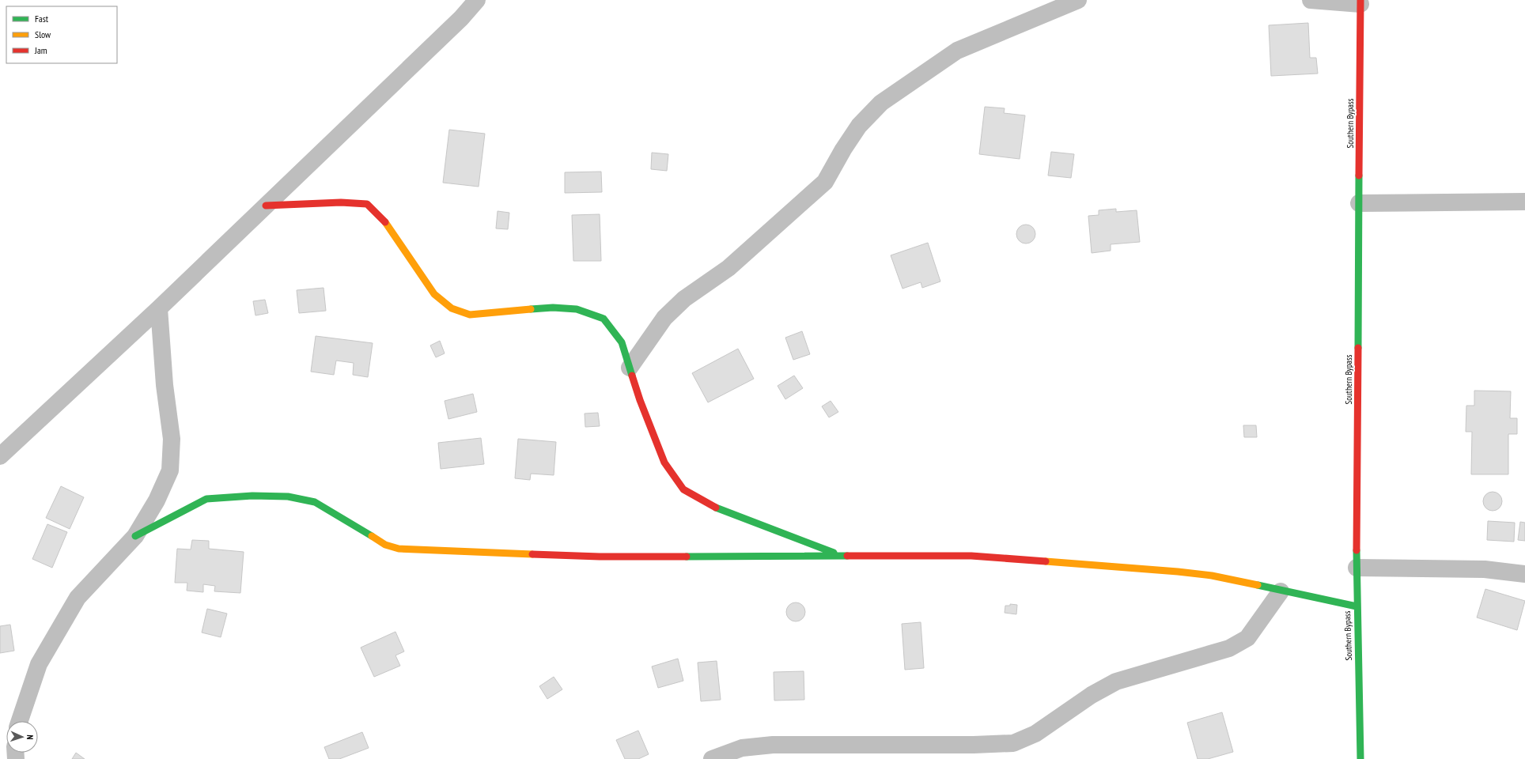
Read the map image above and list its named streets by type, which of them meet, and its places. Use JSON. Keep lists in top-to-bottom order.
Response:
{
  "streets": {
    "street": ["Southern Bypass"]
  },
  "legend": ["Fast", "Slow", "Jam"],
  "north": "right"
}
